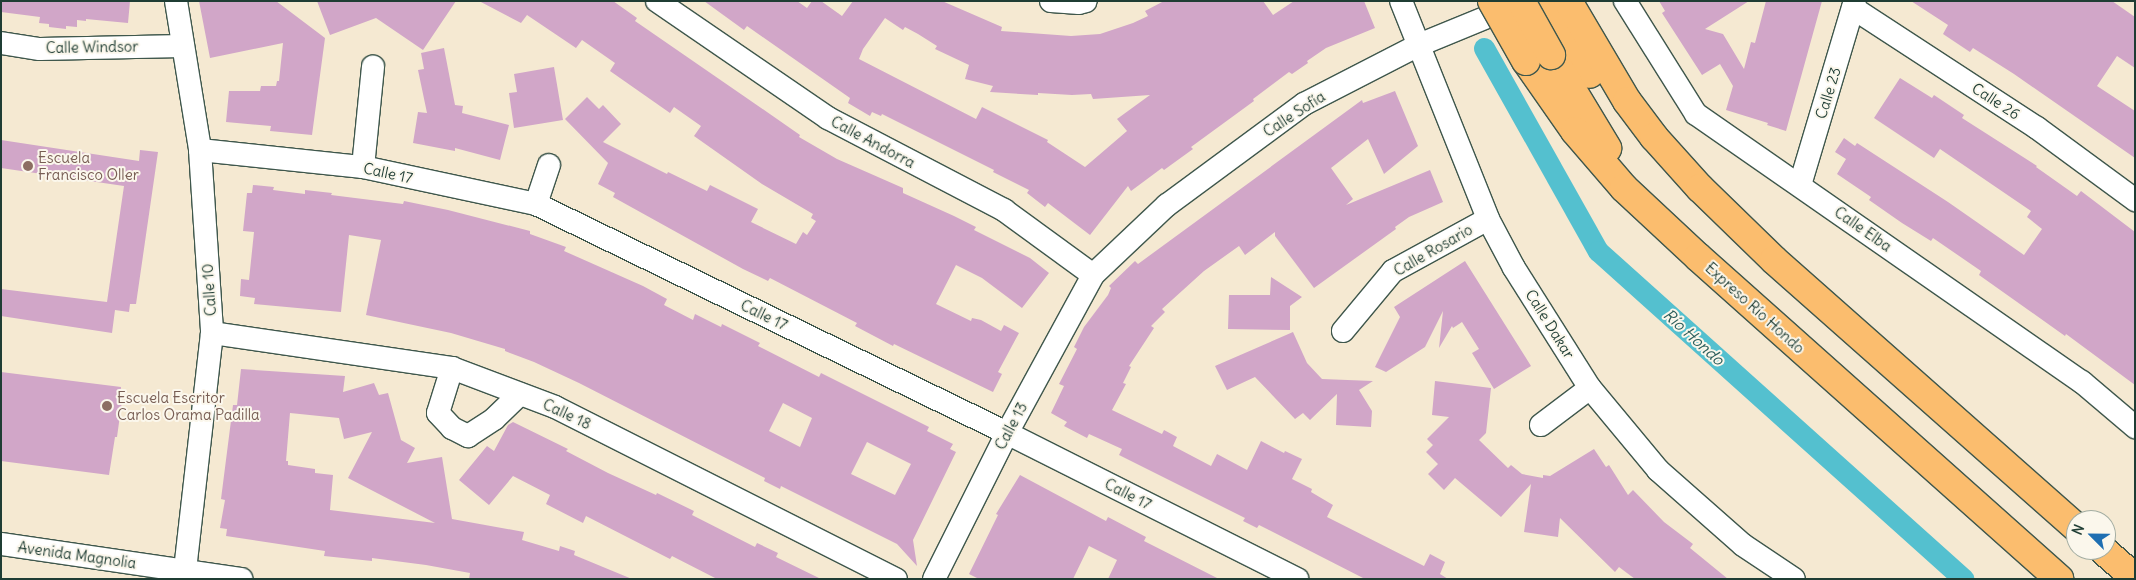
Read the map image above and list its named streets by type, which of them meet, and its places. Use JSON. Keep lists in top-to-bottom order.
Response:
{
  "streets": {
    "highway": ["Expreso Río Hondo"],
    "street": [
      "Calle Windsor",
      "Calle 23",
      "Calle 26",
      "Calle Sofía",
      "Calle Andorra",
      "Calle 17",
      "Calle Elba",
      "Calle Rosario",
      "Calle 10",
      "Calle Dakar",
      "Calle 18",
      "Calle 13",
      "Avenida Magnolia"
    ]
  },
  "crossings": [
    ["Calle Windsor", "Calle 10"],
    ["Calle 23", "Calle 26"],
    ["Calle 23", "Calle Elba"],
    ["Calle Sofía", "Calle Andorra"],
    ["Calle Sofía", "Calle Dakar"],
    ["Calle Sofía", "Calle 13"],
    ["Calle Andorra", "Calle 13"],
    ["Calle 17", "Calle 10"],
    ["Calle 17", "Calle 13"],
    ["Calle Rosario", "Calle Dakar"],
    ["Calle 10", "Calle 18"],
    ["Calle 10", "Avenida Magnolia"]
  ],
  "water": ["Río Hondo"],
  "places": ["Escuela Francisco Oller", "Escuela Escritor Carlos Orama Padilla"],
  "north": "top left"
}
